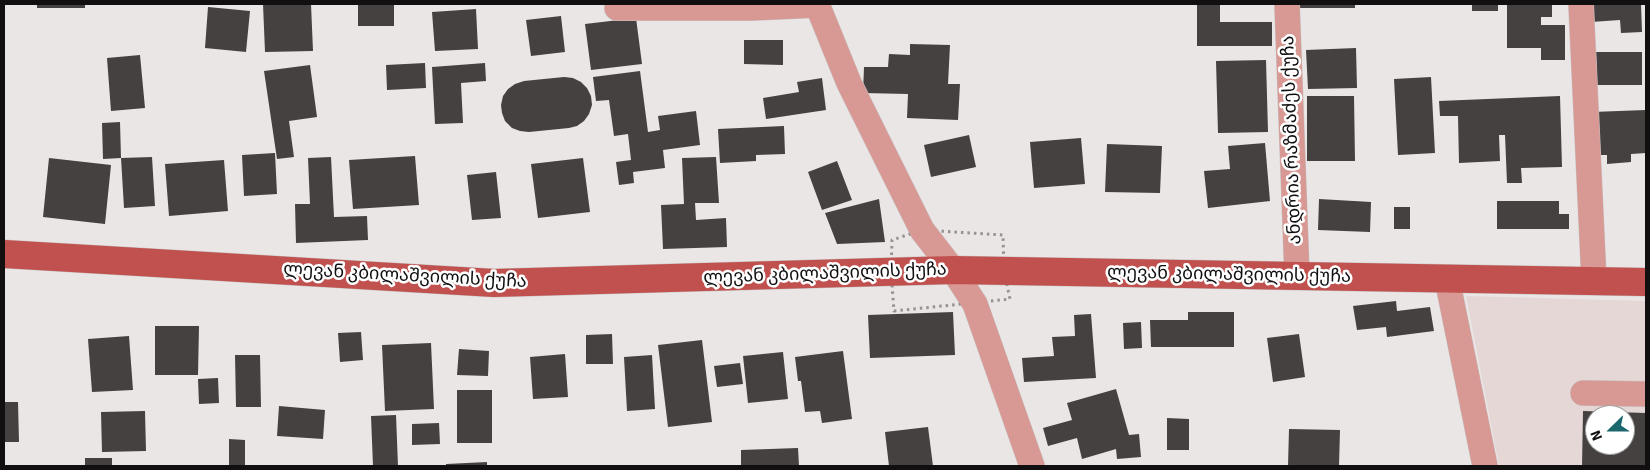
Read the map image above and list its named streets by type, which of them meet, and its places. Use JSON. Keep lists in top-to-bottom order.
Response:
{
  "streets": {
    "main road": ["ლევან კბილაშვილის ქუჩა"],
    "street": ["ანდრია რაზმაძეს ქუჩა"]
  },
  "crossings": [
    ["ანდრია რაზმაძეს ქუჩა", "ლევან კბილაშვილის ქუჩა"]
  ],
  "north": "left"
}
